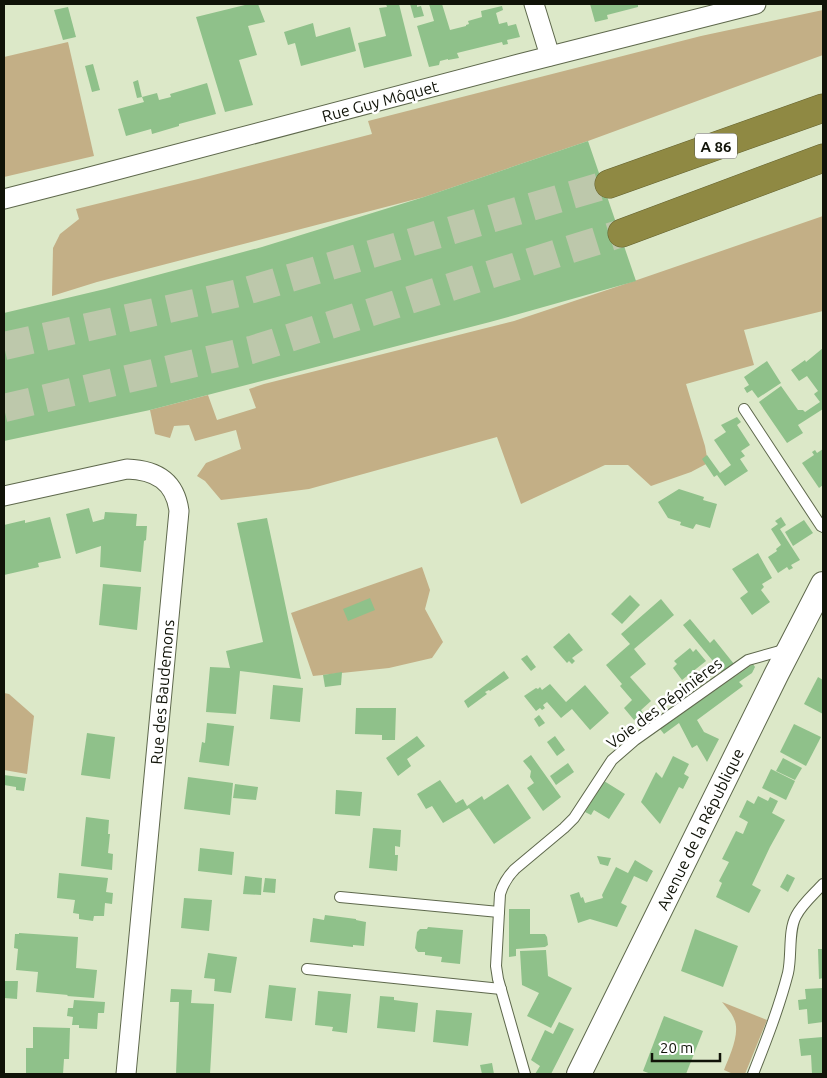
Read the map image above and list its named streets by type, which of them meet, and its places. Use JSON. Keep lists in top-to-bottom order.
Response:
{
  "streets": {
    "highway": ["A 86"],
    "street": ["Rue Guy Môquet", "Rue des Baudemons", "Avenue de la République"],
    "lane": ["Voie des Pépinières"]
  },
  "crossings": [
    ["Voie des Pépinières", "Avenue de la République"]
  ],
  "scale_bar": "20 m"
}
